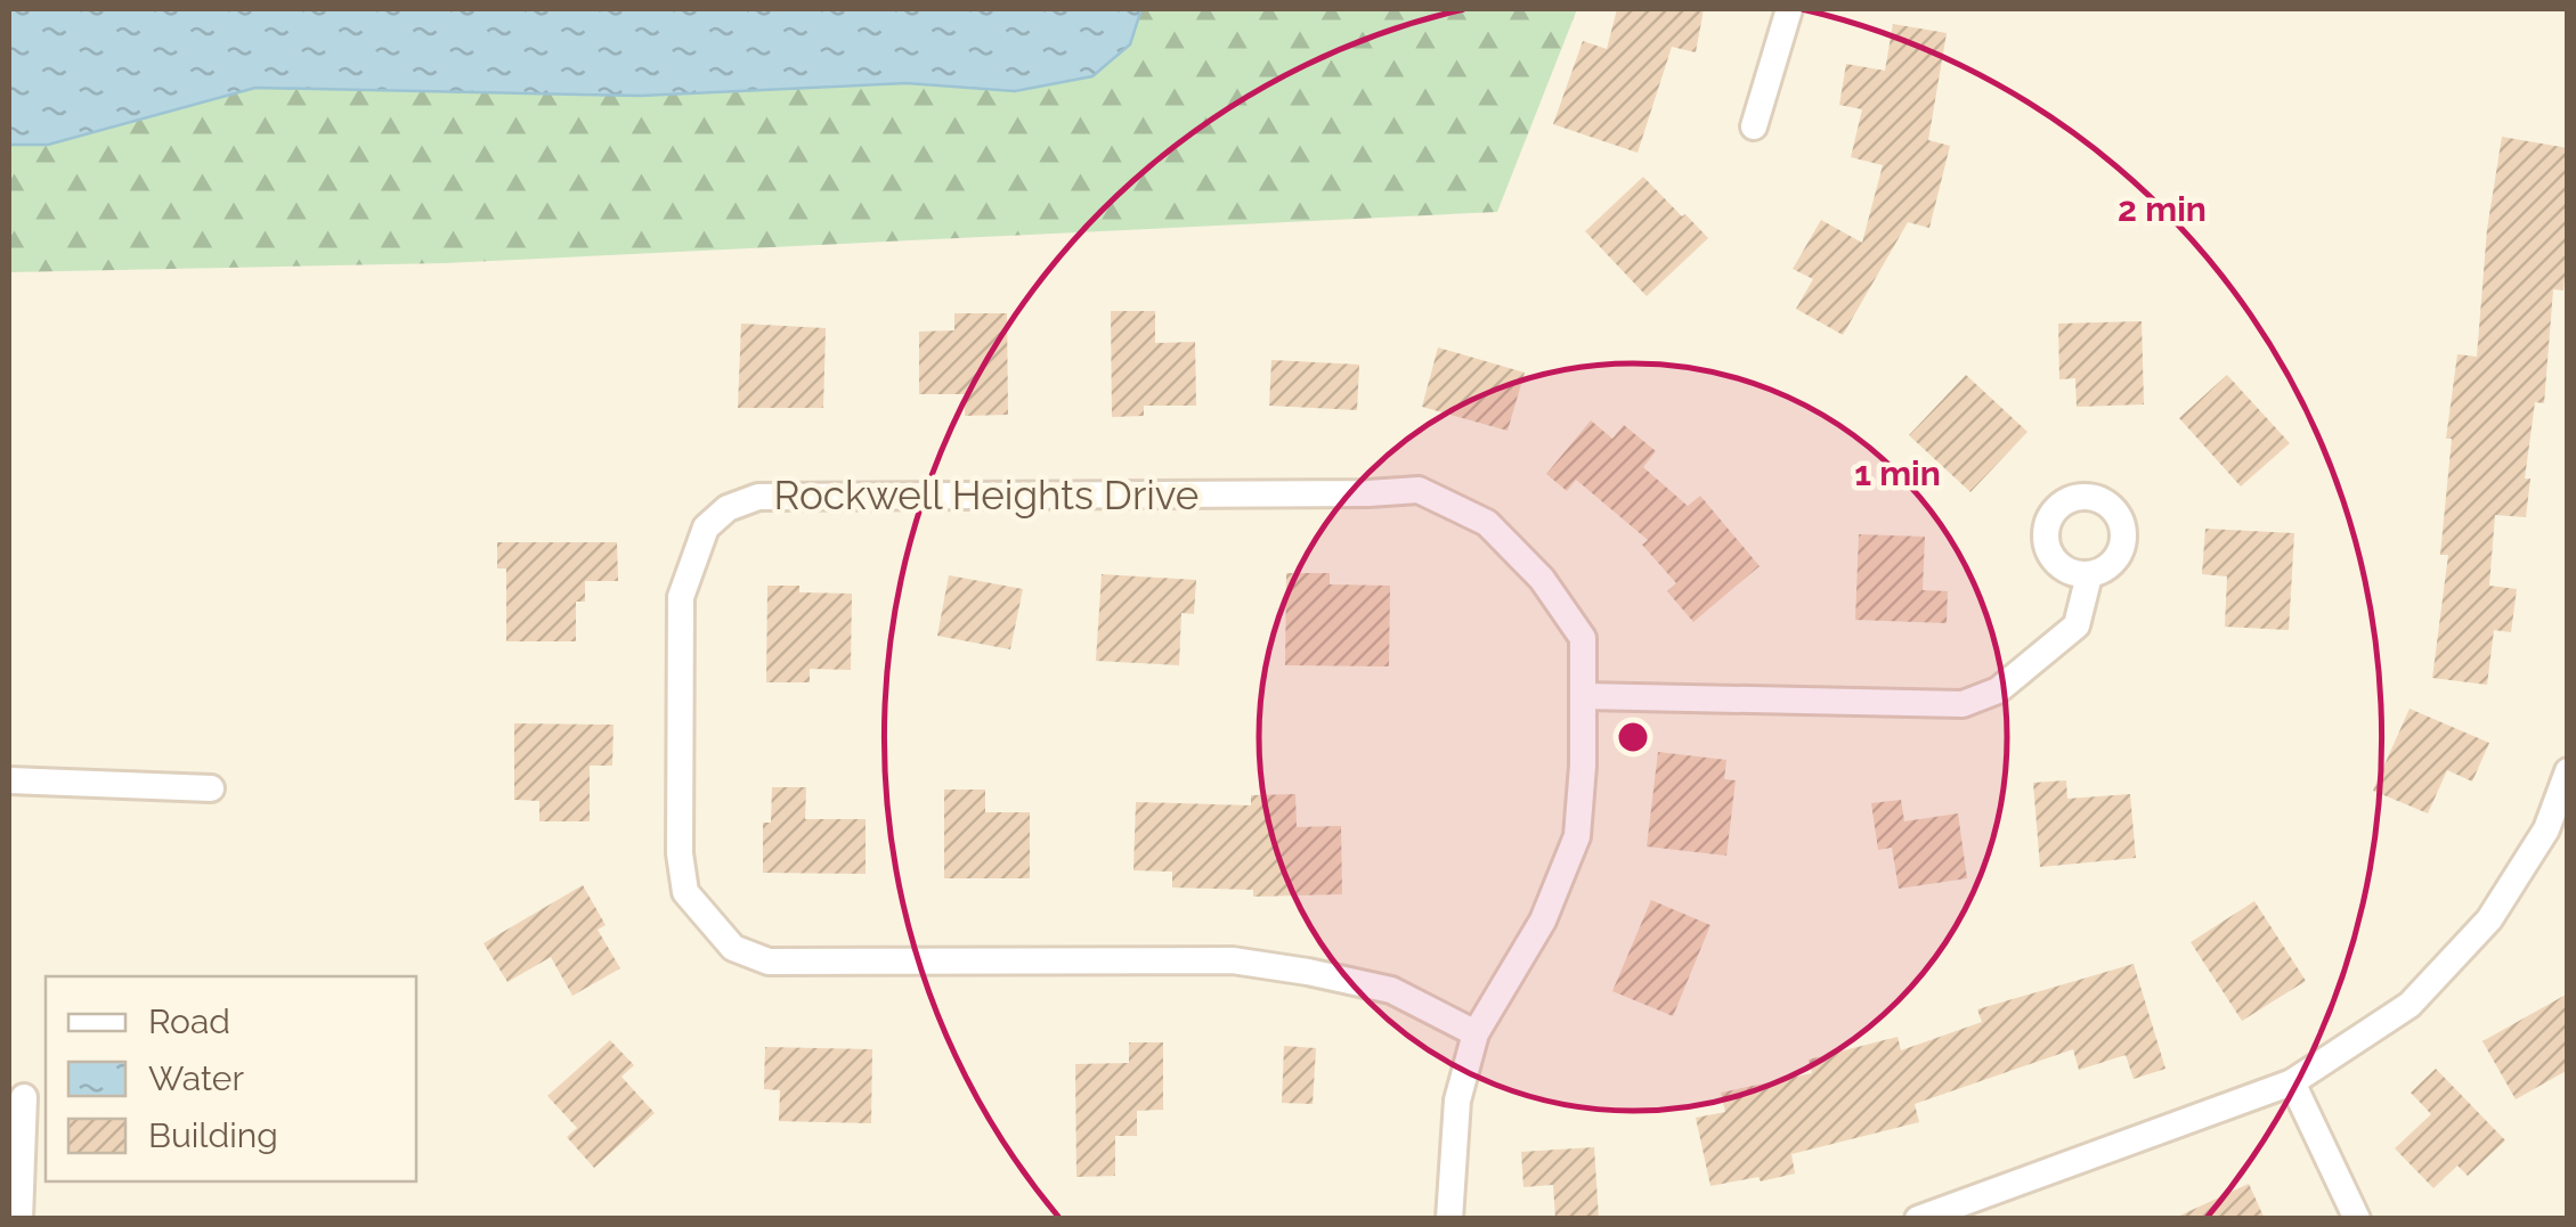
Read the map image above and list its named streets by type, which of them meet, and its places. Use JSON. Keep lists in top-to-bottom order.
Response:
{
  "streets": {
    "street": ["Rockwell Heights Drive"]
  },
  "legend": ["Road", "Water", "Building"],
  "rings": ["2 min", "1 min"]
}
